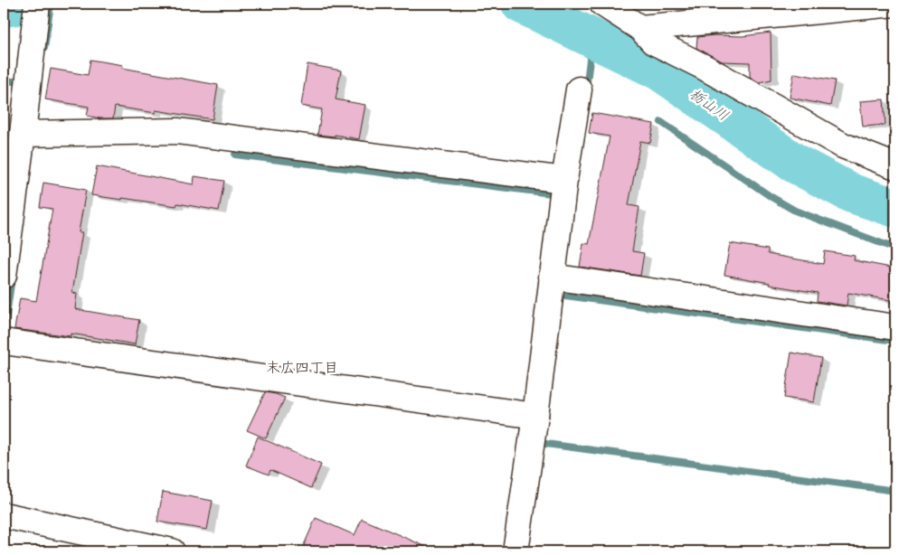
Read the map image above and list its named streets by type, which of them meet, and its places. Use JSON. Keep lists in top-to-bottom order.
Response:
{
  "districts": ["末広四丁目"],
  "water": ["栃山川"]
}
